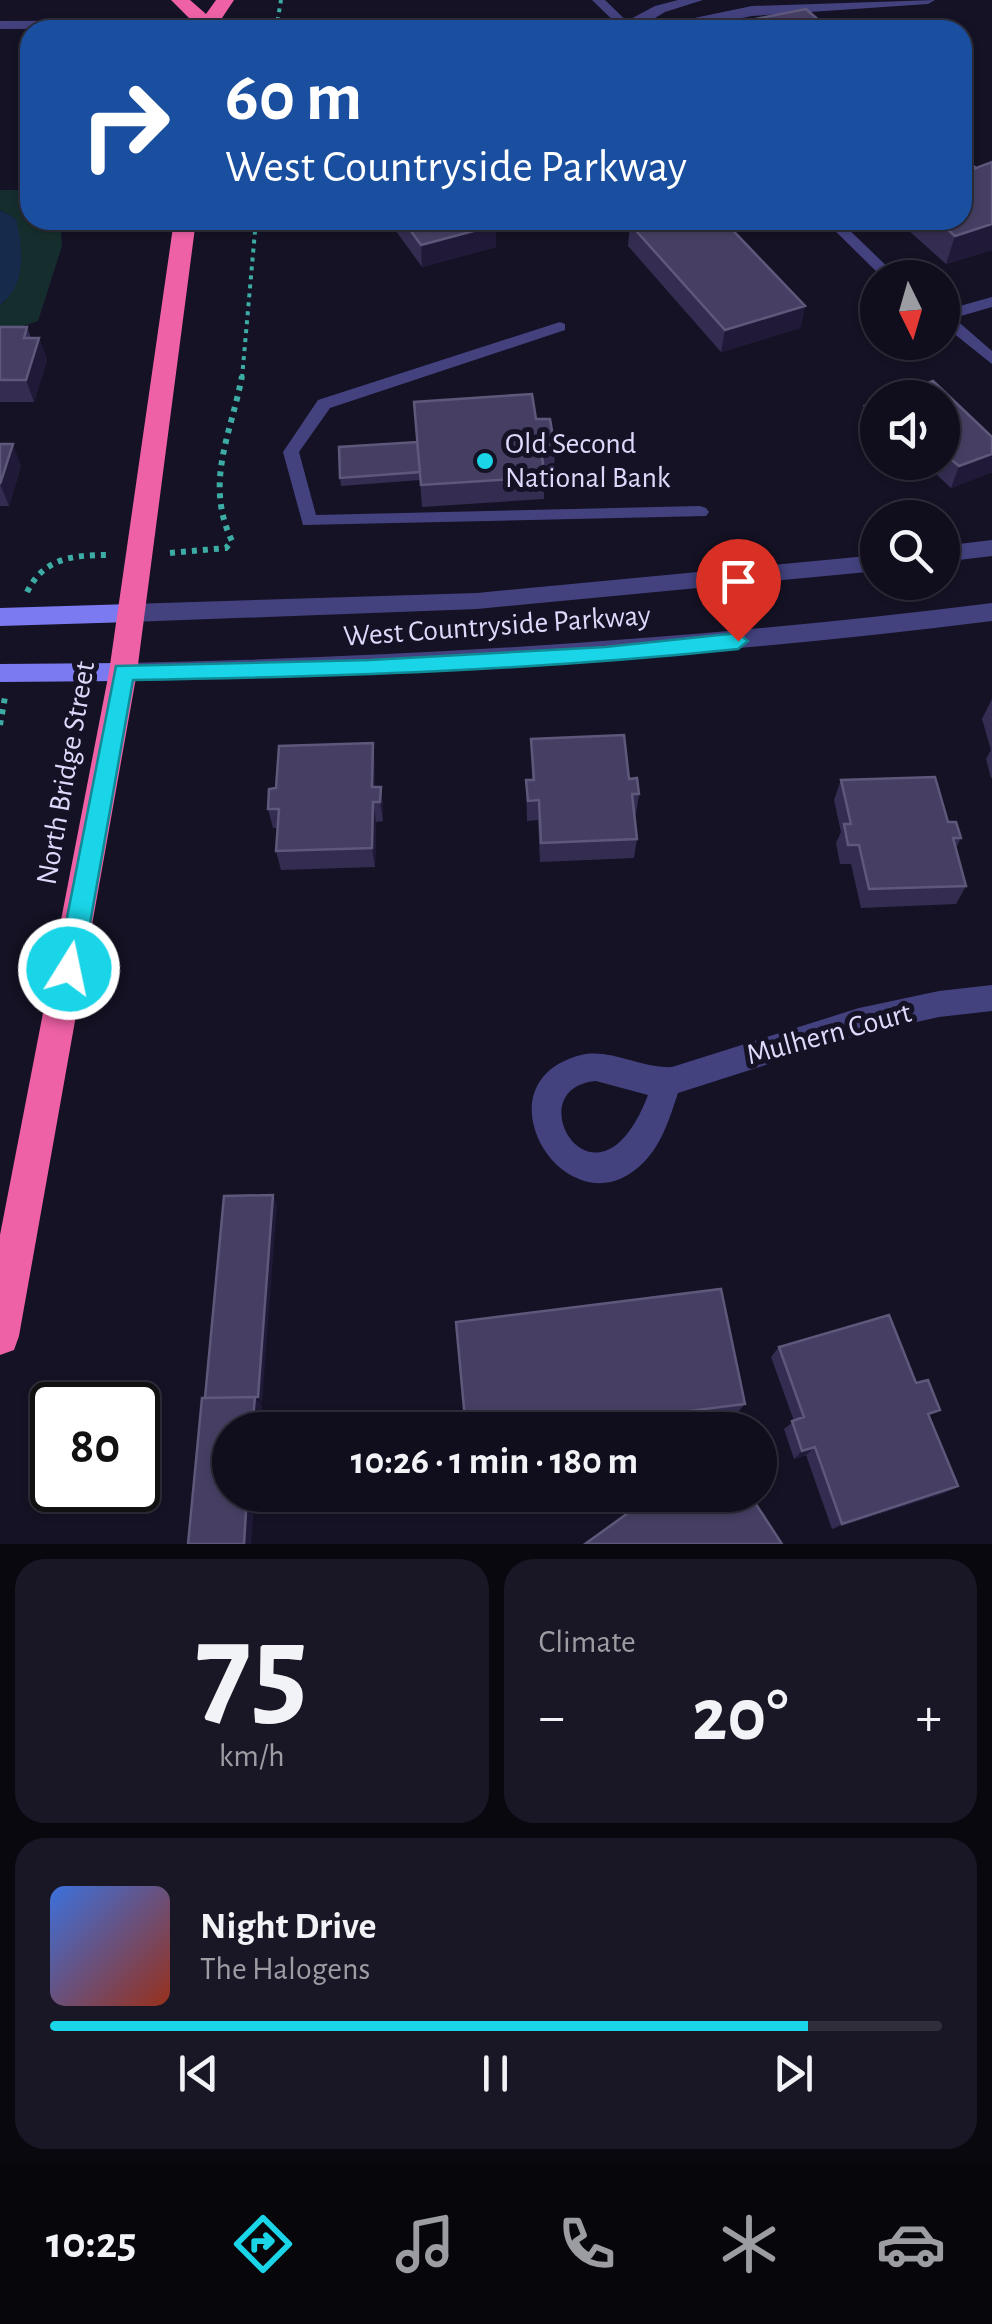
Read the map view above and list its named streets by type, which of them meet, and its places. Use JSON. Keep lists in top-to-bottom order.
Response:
{
  "streets": {
    "highway": ["North Bridge Street"],
    "street": ["West Countryside Parkway", "Mulhern Court"]
  },
  "crossings": [
    ["West Countryside Parkway", "North Bridge Street"]
  ],
  "places": ["Old Second National Bank"],
  "north": "bottom",
  "page": {
    "turn": ["60 m", "West Countryside Parkway"],
    "limit": "80",
    "trip": "10:26 · 1 min · 180 m",
    "tile": [
      ["75", "km/h"],
      "Climate"
    ],
    "heat": ["−", "20°", "+"],
    "song": ["Night Drive", "The Halogens"],
    "tabs": "10:25"
  }
}
